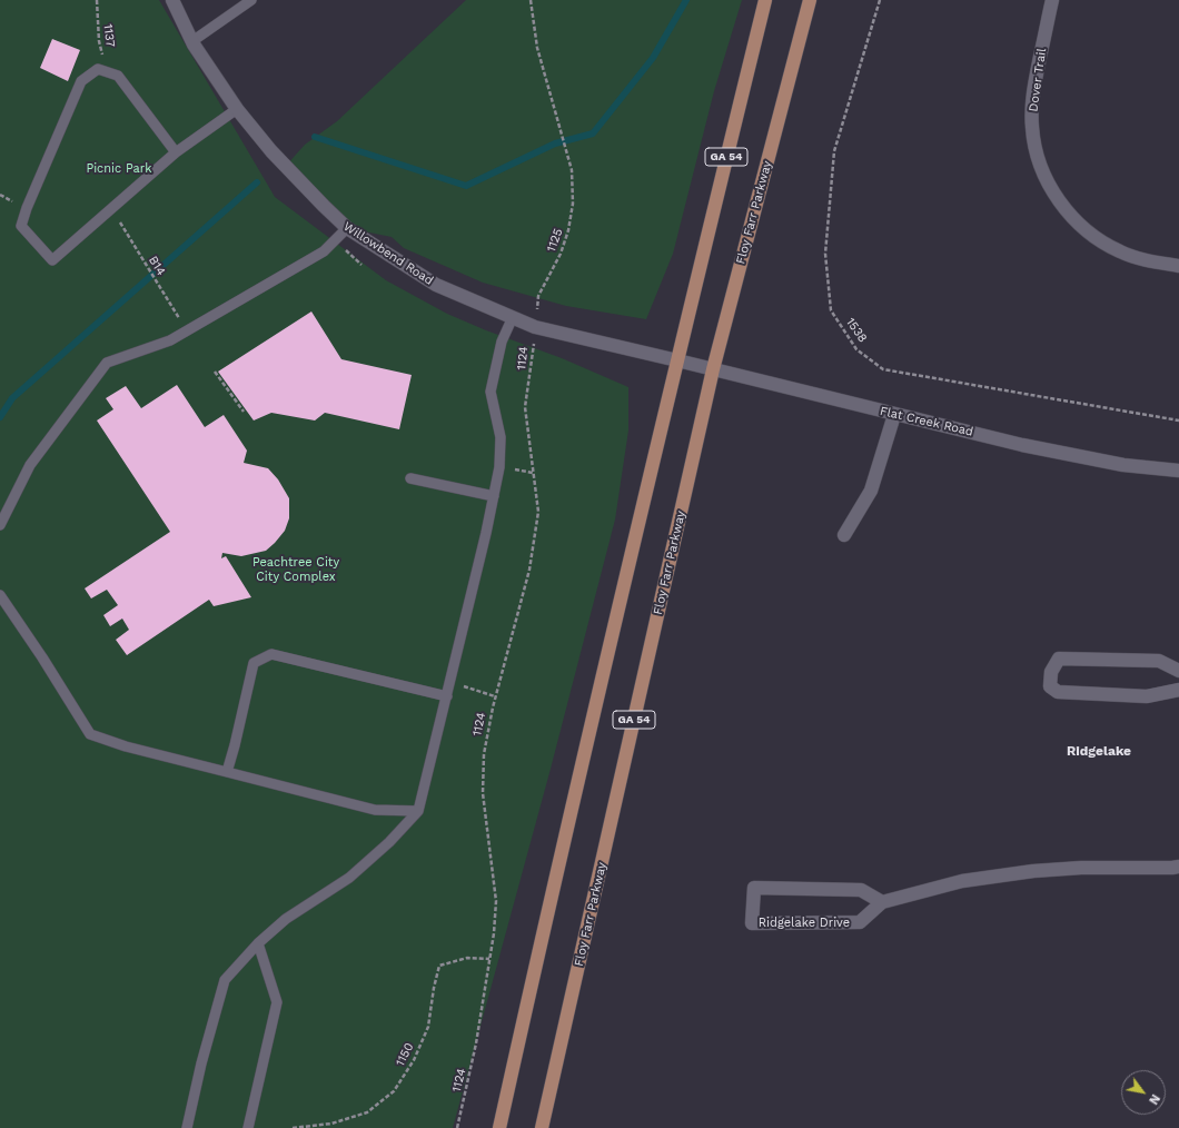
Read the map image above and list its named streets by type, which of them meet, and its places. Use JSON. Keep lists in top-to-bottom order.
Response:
{
  "streets": {
    "main road": ["GA 54", "Floy Farr Parkway"],
    "street": [
      "Dover Trail",
      "Willowbend Road",
      "Flat Creek Road",
      "Ridgelake Drive"
    ],
    "path": [
      "1137",
      "1125",
      "B14",
      "1538",
      "1124",
      "1150"
    ]
  },
  "crossings": [
    ["GA 54", "Willowbend Road"],
    ["GA 54", "Flat Creek Road"],
    ["Floy Farr Parkway", "Flat Creek Road"],
    ["1125", "Willowbend Road"],
    ["1125", "1124"],
    ["Willowbend Road", "1124"],
    ["Willowbend Road", "Flat Creek Road"],
    ["1124", "1150"]
  ],
  "districts": ["Ridgelake"],
  "parks": ["Picnic Park", "Peachtree City City Complex"],
  "north": "bottom right"
}
